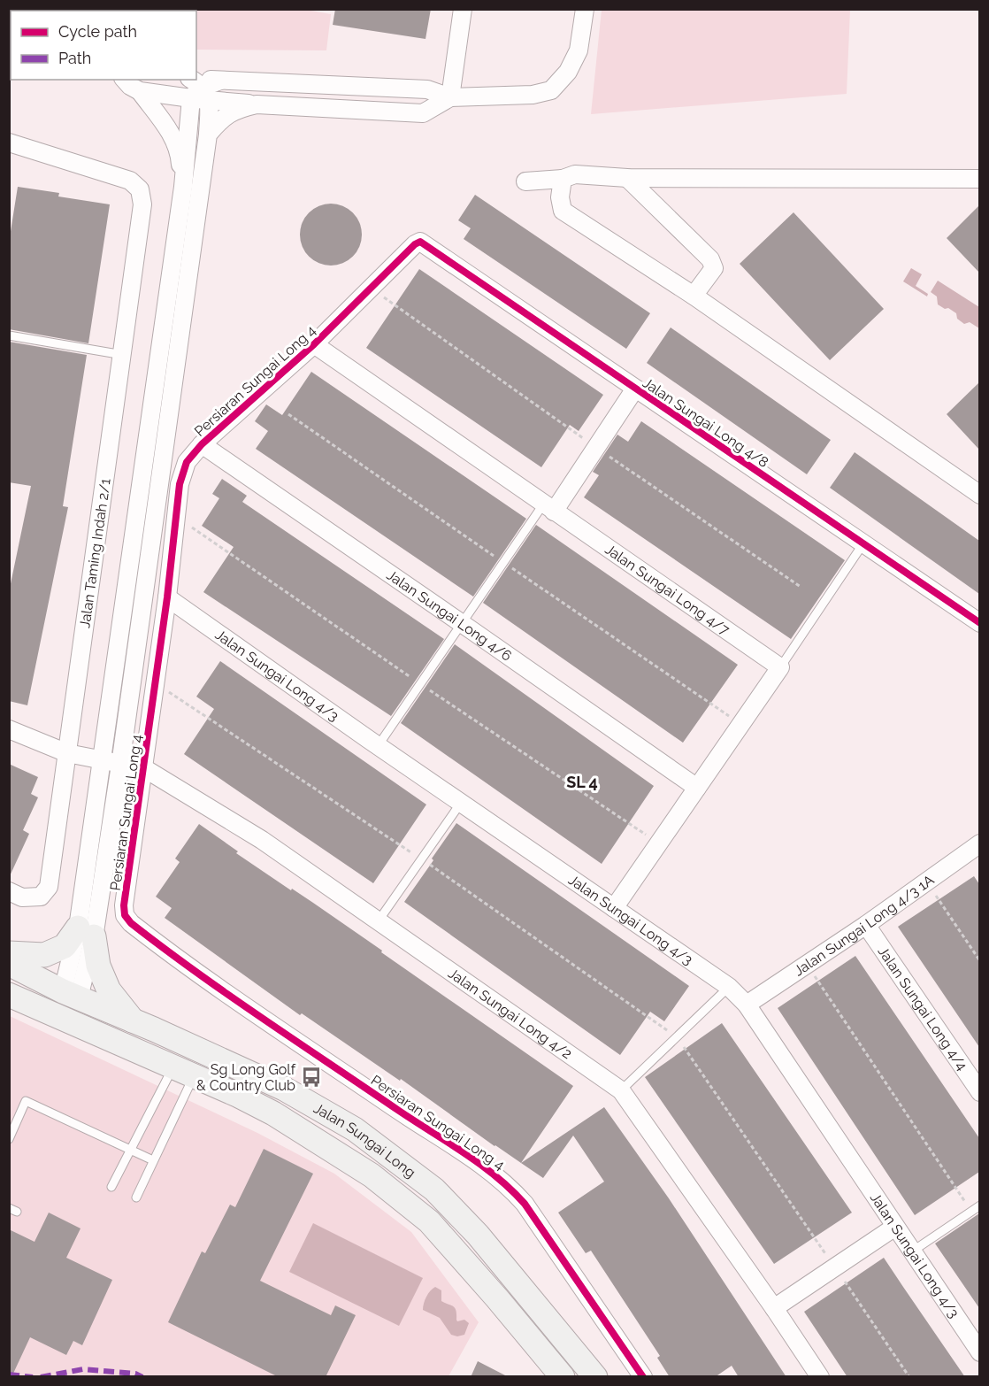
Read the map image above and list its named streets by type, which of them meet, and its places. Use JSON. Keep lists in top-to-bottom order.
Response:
{
  "streets": {
    "street": [
      "Persiaran Sungai Long 4",
      "Jalan Sungai Long 4/8",
      "Jalan Taming Indah 2/1",
      "Jalan Sungai Long 4/7",
      "Jalan Sungai Long 4/6",
      "Jalan Sungai Long 4/3",
      "Jalan Sungai Long 4/3 1A",
      "Jalan Sungai Long 4/4",
      "Jalan Sungai Long 4/2",
      "Jalan Sungai Long"
    ]
  },
  "crossings": [
    ["Persiaran Sungai Long 4", "Jalan Sungai Long 4/8"],
    ["Persiaran Sungai Long 4", "Jalan Sungai Long 4/7"],
    ["Persiaran Sungai Long 4", "Jalan Sungai Long 4/6"],
    ["Persiaran Sungai Long 4", "Jalan Sungai Long 4/3"],
    ["Persiaran Sungai Long 4", "Jalan Sungai Long 4/2"],
    ["Jalan Taming Indah 2/1", "Jalan Sungai Long 4/2"],
    ["Jalan Sungai Long 4/3", "Jalan Sungai Long 4/3 1A"],
    ["Jalan Sungai Long 4/3 1A", "Jalan Sungai Long 4/4"]
  ],
  "districts": ["SL 4"],
  "places": {
    "bus stop": ["Sg Long Golf & Country Club"]
  },
  "legend": ["Cycle path", "Path"]
}
